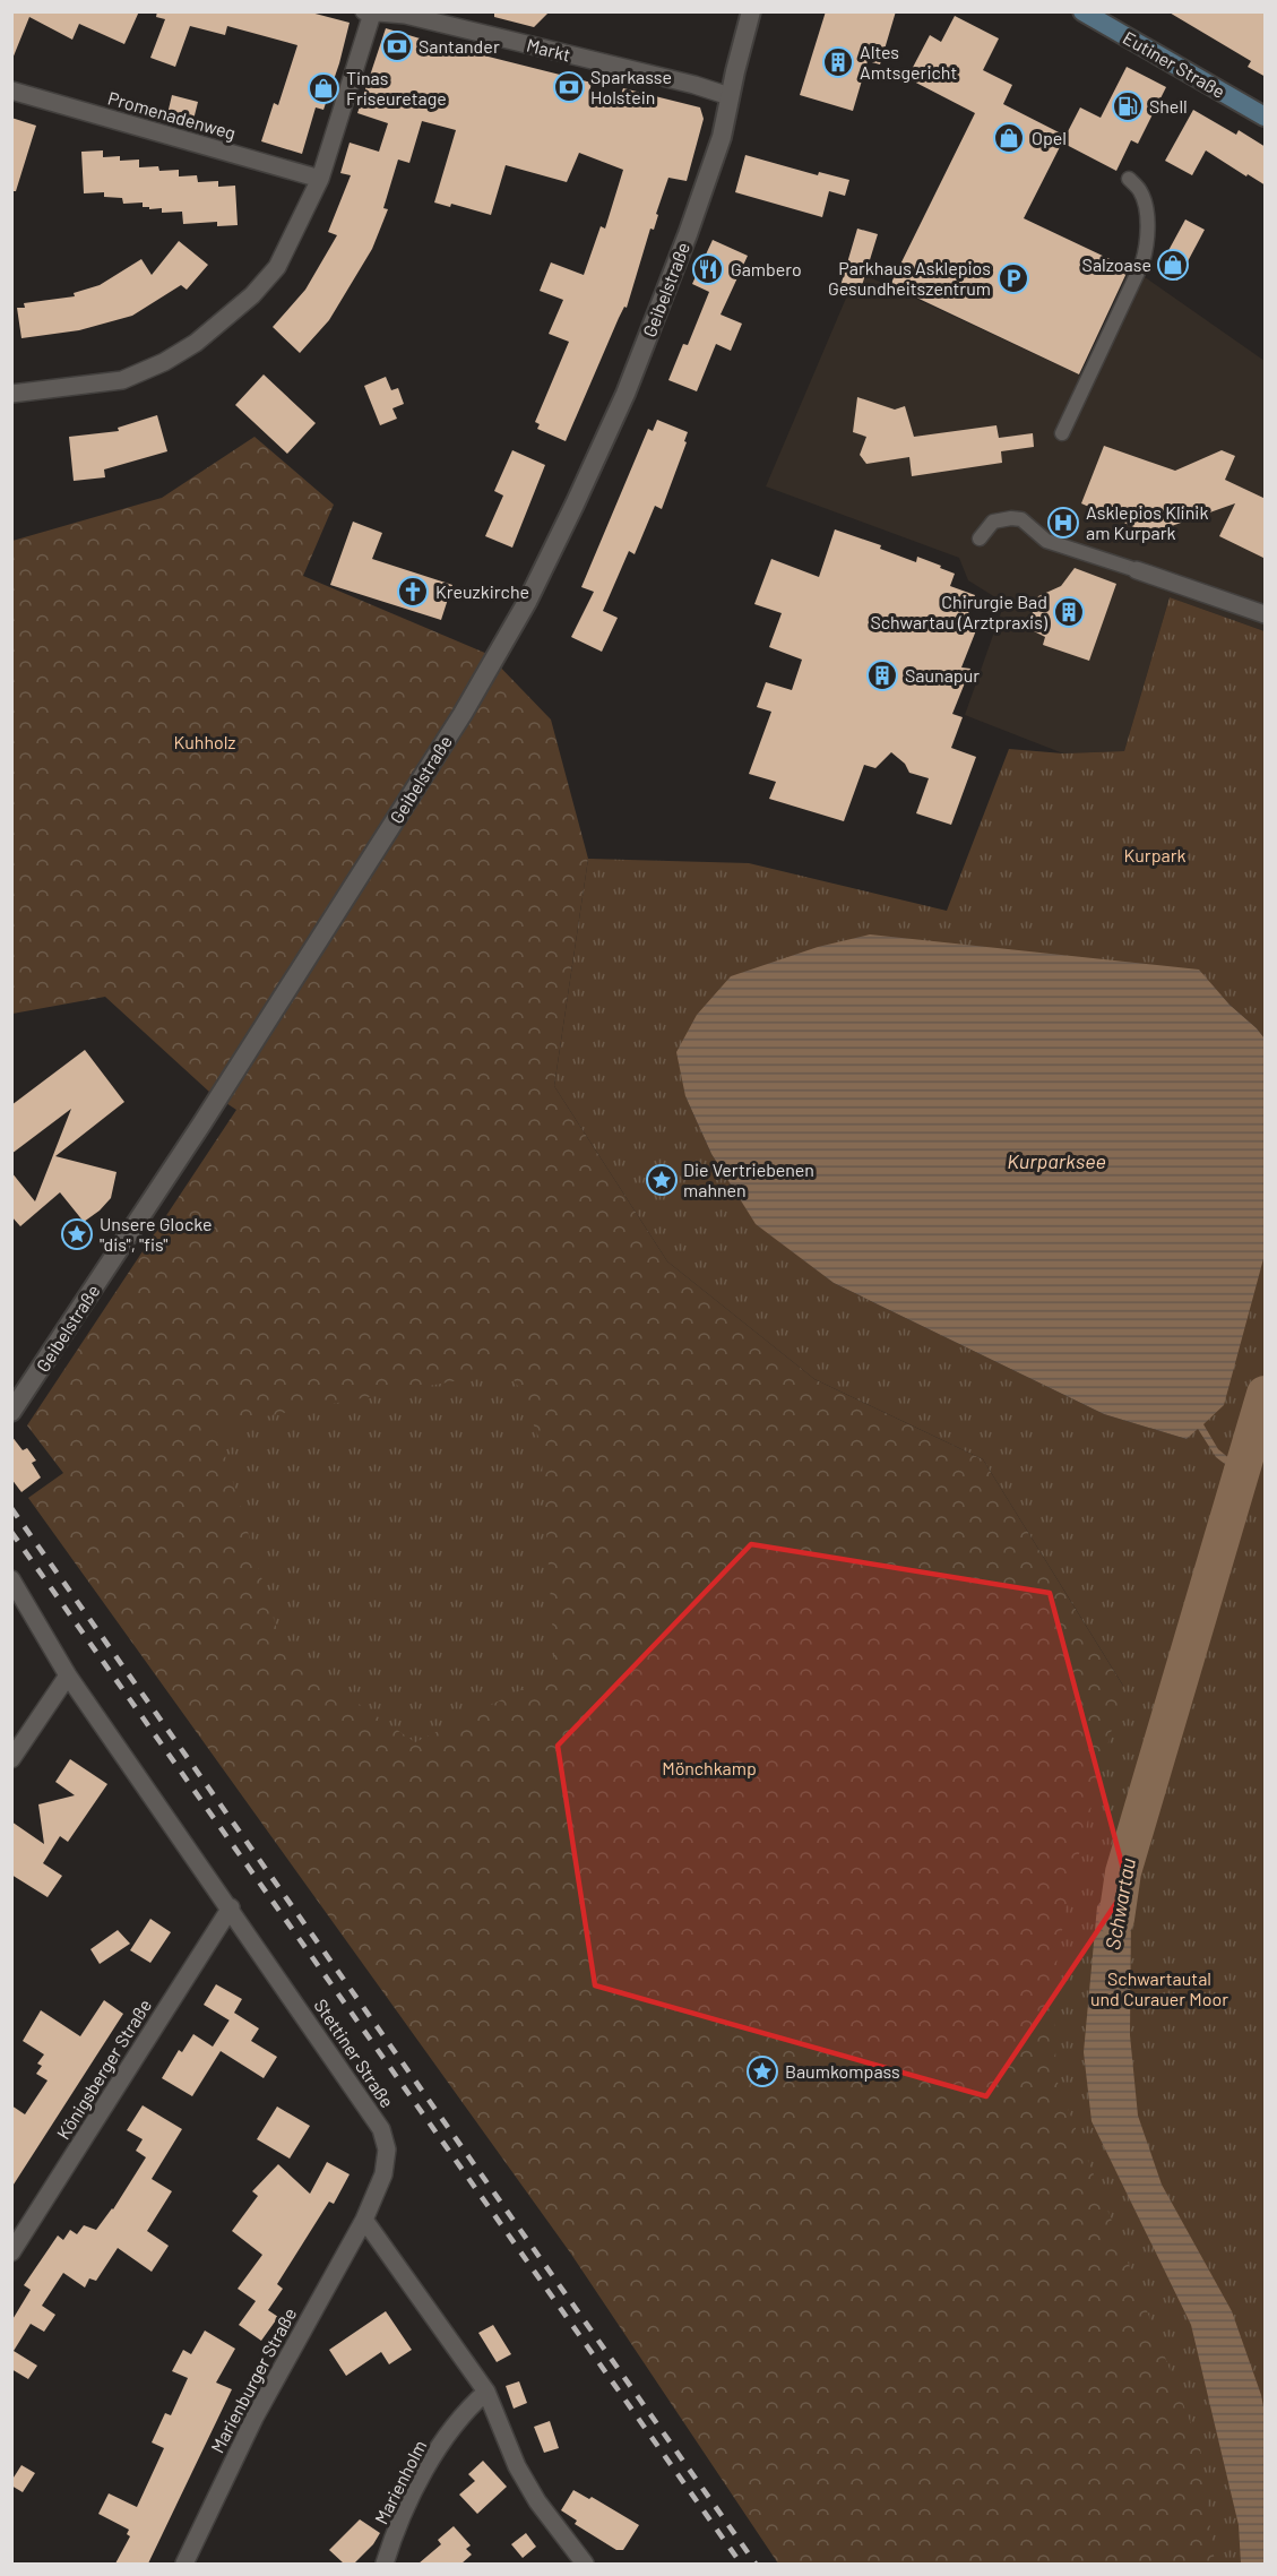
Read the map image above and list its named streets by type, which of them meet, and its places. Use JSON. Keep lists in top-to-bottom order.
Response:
{
  "streets": {
    "main road": ["Eutiner Straße"],
    "street": [
      "Markt",
      "Promenadenweg",
      "Geibelstraße",
      "Stettiner Straße",
      "Königsberger Straße",
      "Marienburger Straße",
      "Marienholm"
    ]
  },
  "crossings": [
    ["Markt", "Geibelstraße"],
    ["Stettiner Straße", "Königsberger Straße"],
    ["Stettiner Straße", "Marienburger Straße"]
  ],
  "water": ["Kurparksee", "Schwartau"],
  "parks": [
    "Kuhholz",
    "Kurpark",
    "Mönchkamp",
    "Schwartautal und Curauer Moor"
  ],
  "places": {
    "bank": ["Santander", "Sparkasse Holstein"],
    "building": ["Altes Amtsgericht", "Chirurgie Bad Schwartau (Arztpraxis)", "Saunapur"],
    "shop": ["Tinas Friseuretage", "Opel", "Salzoase"],
    "fuel station": ["Shell"],
    "restaurant": ["Gambero"],
    "parking": ["Parkhaus Asklepios Gesundheitszentrum"],
    "hospital": ["Asklepios Klinik am Kurpark"],
    "church": ["Kreuzkirche"],
    "place": ["Die Vertriebenen mahnen", "Unsere Glocke \"dis\", \"fis\"", "Baumkompass"]
  }
}
